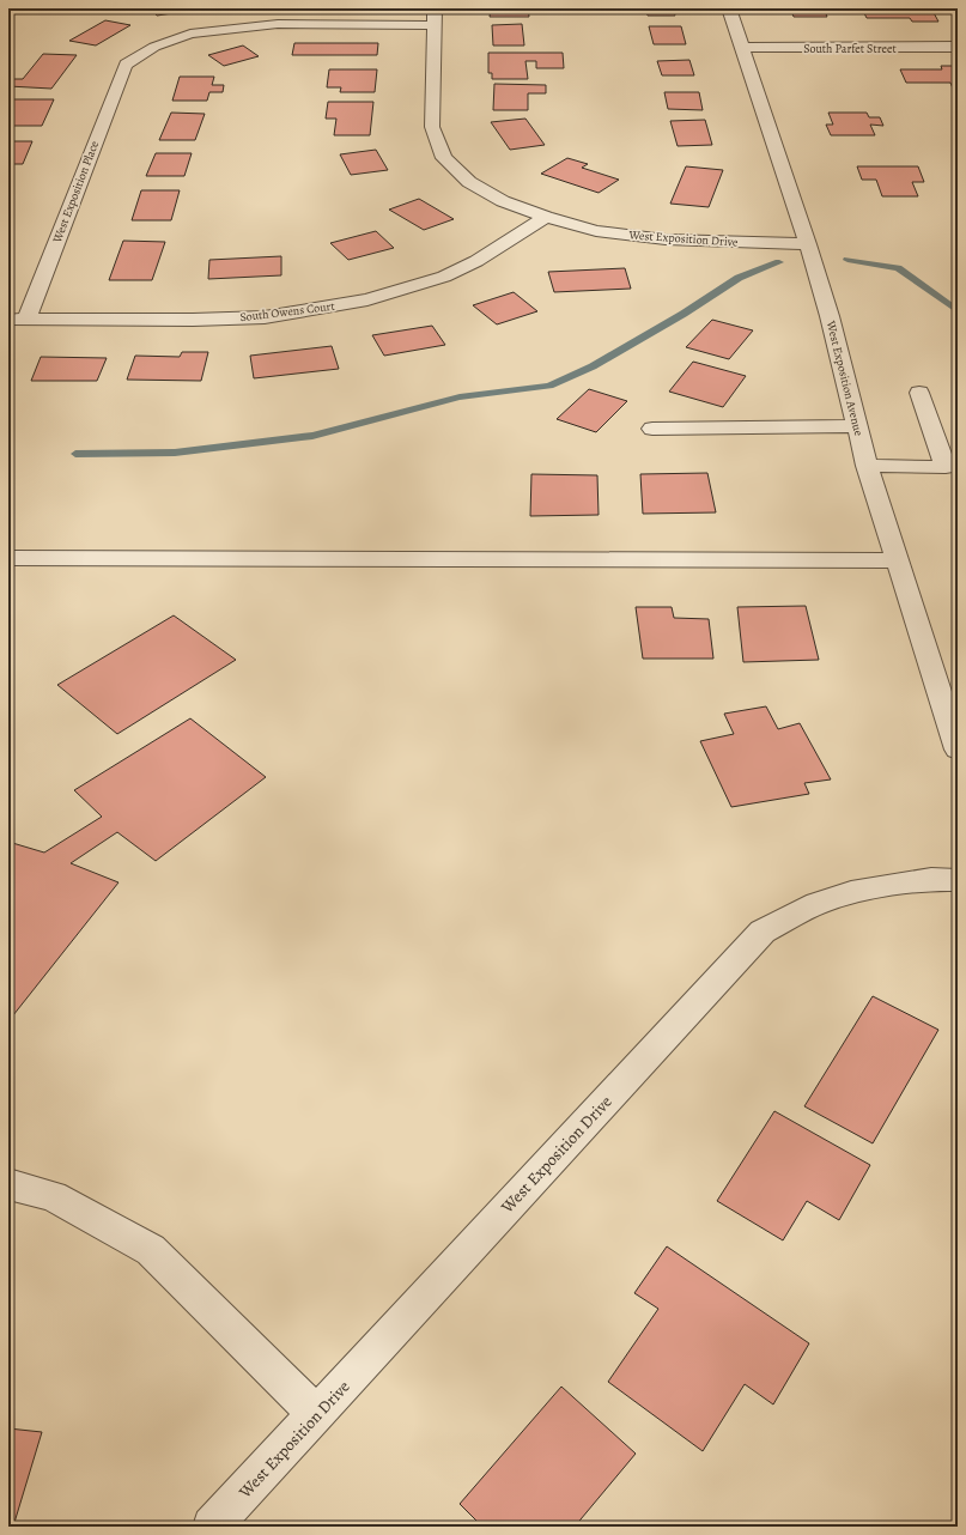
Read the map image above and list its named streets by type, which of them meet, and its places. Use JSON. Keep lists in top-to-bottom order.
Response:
{
  "streets": {
    "street": [
      "South Parfet Street",
      "West Exposition Place",
      "West Exposition Drive",
      "South Owens Court",
      "West Exposition Avenue"
    ]
  },
  "crossings": [
    ["South Parfet Street", "West Exposition Avenue"],
    ["West Exposition Place", "West Exposition Drive"],
    ["West Exposition Place", "South Owens Court"],
    ["West Exposition Drive", "South Owens Court"],
    ["West Exposition Drive", "West Exposition Avenue"]
  ]
}
